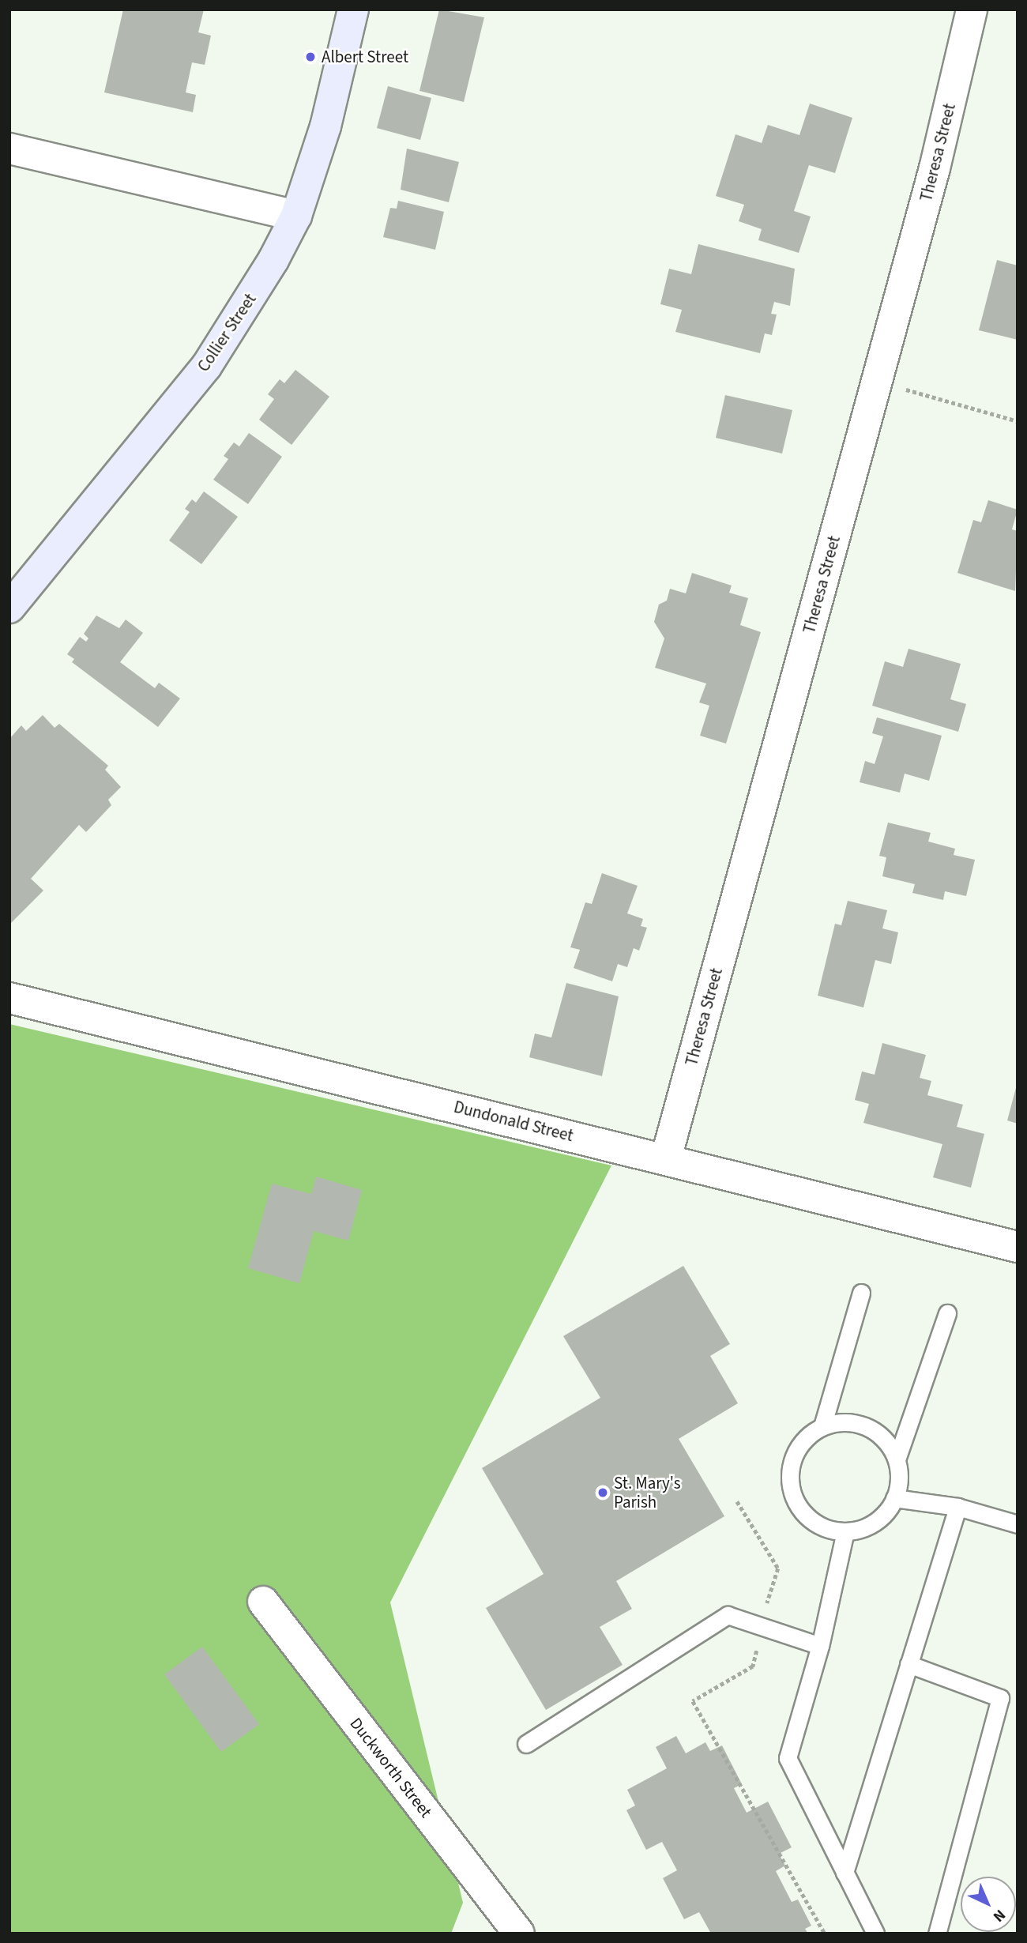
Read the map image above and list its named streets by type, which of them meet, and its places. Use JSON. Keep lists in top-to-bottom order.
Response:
{
  "streets": {
    "street": [
      "Theresa Street",
      "Collier Street",
      "Dundonald Street",
      "Duckworth Street"
    ]
  },
  "crossings": [
    ["Theresa Street", "Dundonald Street"]
  ],
  "places": ["Albert Street", "St. Mary's Parish"],
  "north": "bottom right"
}
